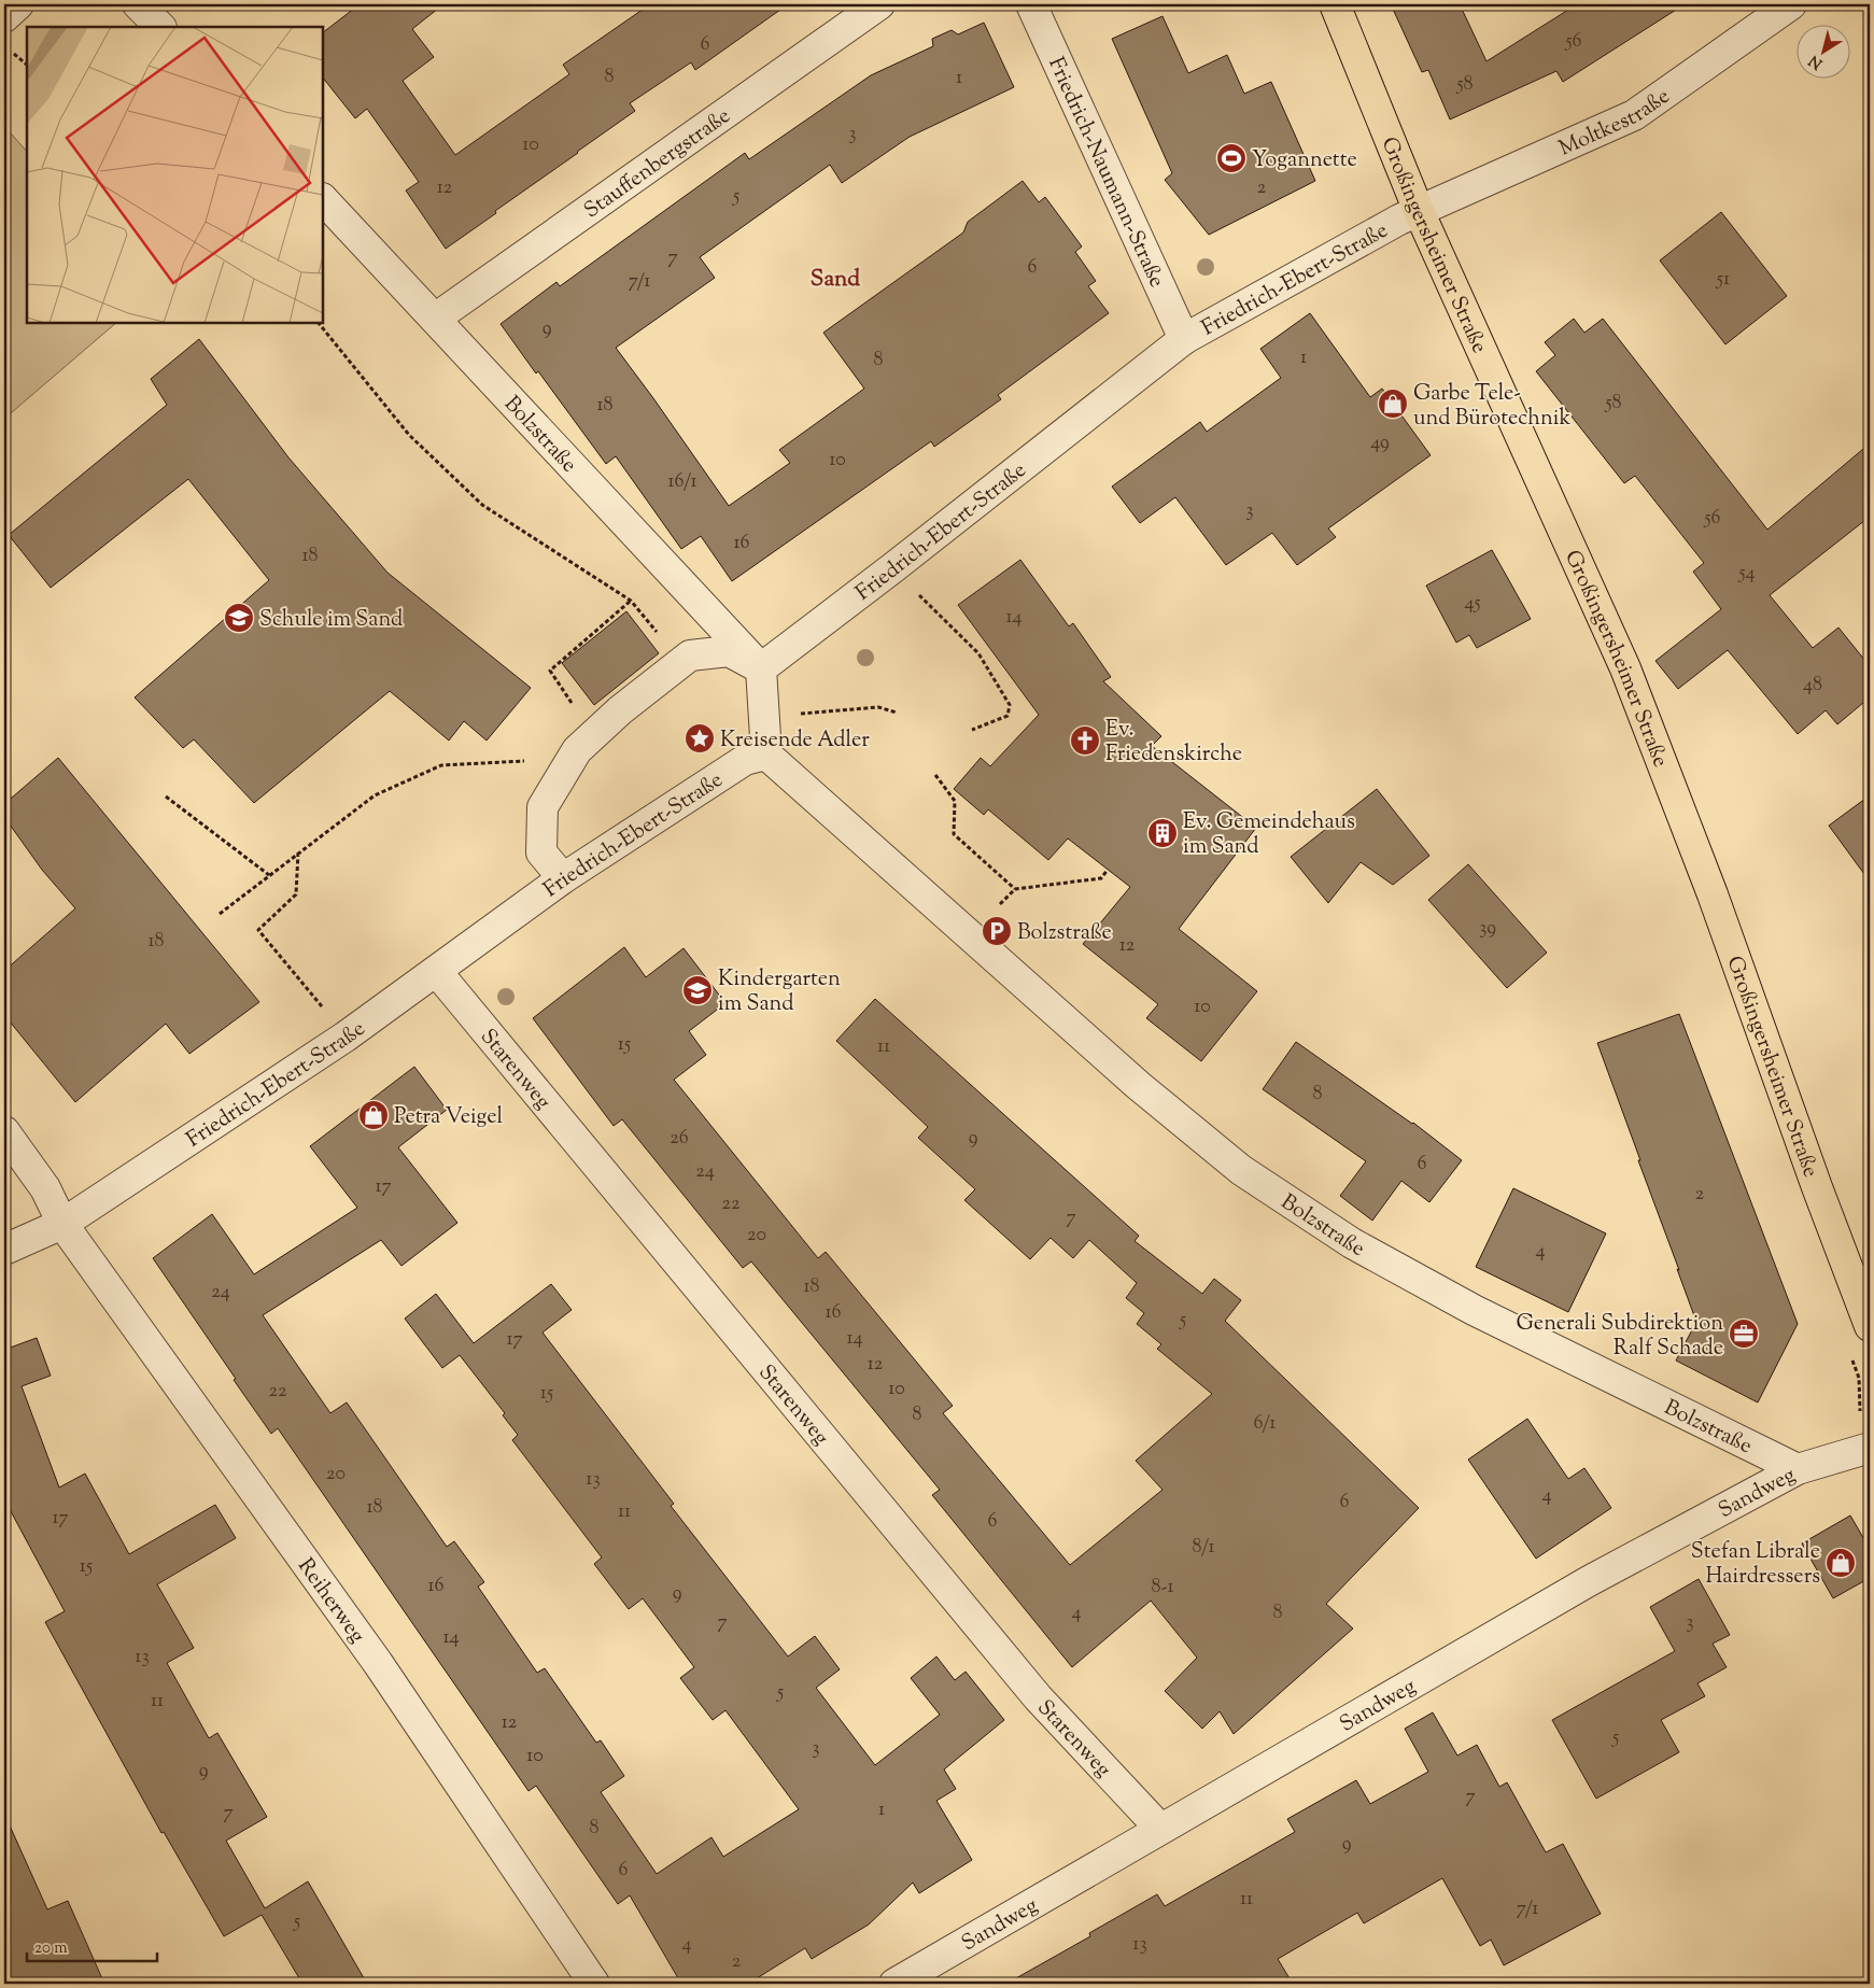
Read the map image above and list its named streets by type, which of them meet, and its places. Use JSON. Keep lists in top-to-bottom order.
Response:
{
  "streets": {
    "main road": ["Großingersheimer Straße"],
    "street": [
      "Moltkestraße",
      "Stauffenbergstraße",
      "Friedrich-Naumann-Straße",
      "Friedrich-Ebert-Straße",
      "Bolzstraße",
      "Starenweg",
      "Sandweg",
      "Reiherweg"
    ]
  },
  "crossings": [
    ["Moltkestraße", "Großingersheimer Straße"],
    ["Moltkestraße", "Friedrich-Ebert-Straße"],
    ["Stauffenbergstraße", "Bolzstraße"],
    ["Friedrich-Naumann-Straße", "Friedrich-Ebert-Straße"],
    ["Großingersheimer Straße", "Friedrich-Ebert-Straße"],
    ["Friedrich-Ebert-Straße", "Bolzstraße"],
    ["Friedrich-Ebert-Straße", "Starenweg"],
    ["Friedrich-Ebert-Straße", "Reiherweg"],
    ["Bolzstraße", "Sandweg"],
    ["Starenweg", "Sandweg"]
  ],
  "districts": ["Sand"],
  "places": {
    "sports": ["Yogannette"],
    "shop": ["Garbe Tele- und Bürotechnik", "Petra Veigel", "Stefan Librale Hairdressers"],
    "school or university": ["Schule im Sand", "Kindergarten im Sand"],
    "place": ["Kreisende Adler"],
    "church": ["Ev. Friedenskirche"],
    "building": ["Ev. Gemeindehaus im Sand"],
    "parking": ["Bolzstraße"],
    "office": ["Generali Subdirektion Ralf Schade"]
  },
  "house_numbers": [
    "56",
    "6",
    "8",
    "1",
    "58",
    "3",
    "10",
    "12",
    "2",
    "5",
    "7",
    "6",
    "51",
    "7/1",
    "9",
    "1",
    "8",
    "58",
    "18",
    "49",
    "10",
    "16/1",
    "3",
    "56",
    "16",
    "18",
    "54",
    "45",
    "14",
    "48",
    "39",
    "18",
    "12",
    "10",
    "15",
    "11",
    "8",
    "26",
    "9",
    "6",
    "24",
    "17",
    "2",
    "22",
    "7",
    "20",
    "4",
    "18",
    "24",
    "16",
    "5",
    "14",
    "17",
    "12",
    "10",
    "22",
    "15",
    "8",
    "6/1",
    "20",
    "13",
    "4",
    "6",
    "18",
    "11",
    "17",
    "6",
    "8/1",
    "15",
    "16",
    "8-1",
    "9",
    "4",
    "8",
    "7",
    "3",
    "14",
    "13",
    "5",
    "11",
    "12",
    "5",
    "3",
    "10",
    "9",
    "7",
    "1",
    "7",
    "8",
    "9",
    "6",
    "11",
    "7/1",
    "5",
    "4",
    "13",
    "2"
  ],
  "scale_bar": "20 m",
  "north": "bottom left"
}
